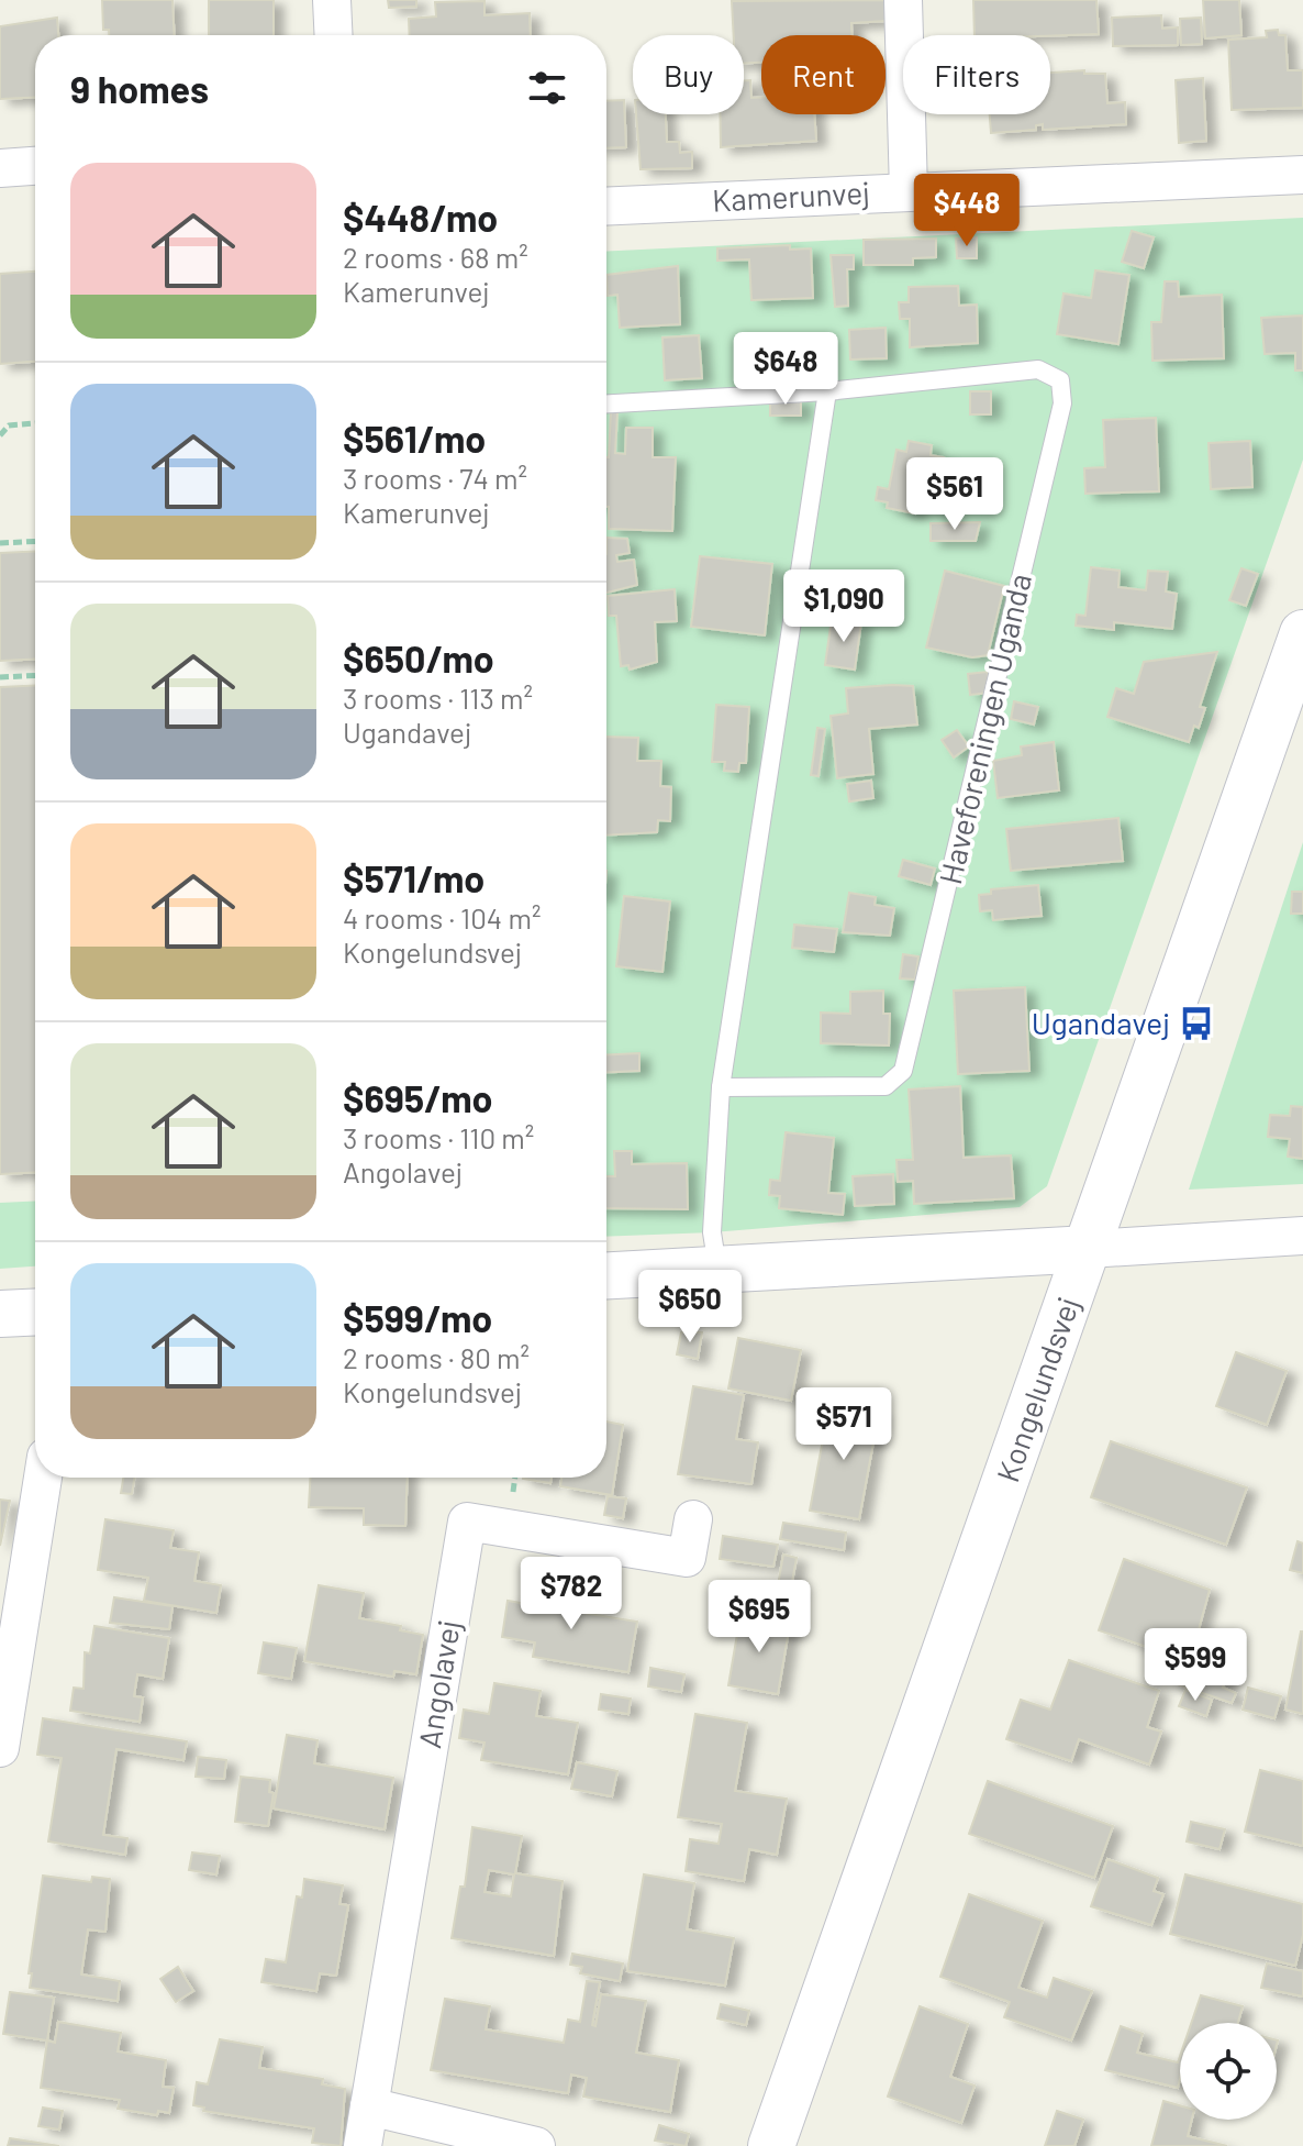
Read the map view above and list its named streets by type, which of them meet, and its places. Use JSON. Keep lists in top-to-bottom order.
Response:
{
  "streets": {
    "street": ["Kamerunvej", "Kongelundsvej", "Angolavej"],
    "lane": ["Haveforeningen Uganda"]
  },
  "places": {
    "bus stop": ["Ugandavej"]
  },
  "page": {
    "chip": ["Buy", "Rent", "Filters"],
    "heading": "9 homes",
    "list": [
      {
        "name": "$448/mo",
        "note": "2 rooms · 68 m² · Kamerunvej"
      },
      {
        "name": "$561/mo",
        "note": "3 rooms · 74 m² · Kamerunvej"
      },
      {
        "name": "$650/mo",
        "note": "3 rooms · 113 m² · Ugandavej"
      },
      {
        "name": "$571/mo",
        "note": "4 rooms · 104 m² · Kongelundsvej"
      },
      {
        "name": "$695/mo",
        "note": "3 rooms · 110 m² · Angolavej"
      },
      {
        "name": "$599/mo",
        "note": "2 rooms · 80 m² · Kongelundsvej"
      }
    ],
    "price": [
      "$448",
      "$648",
      "$561",
      "$1,090",
      "$650",
      "$571",
      "$782",
      "$695",
      "$599"
    ]
  }
}
